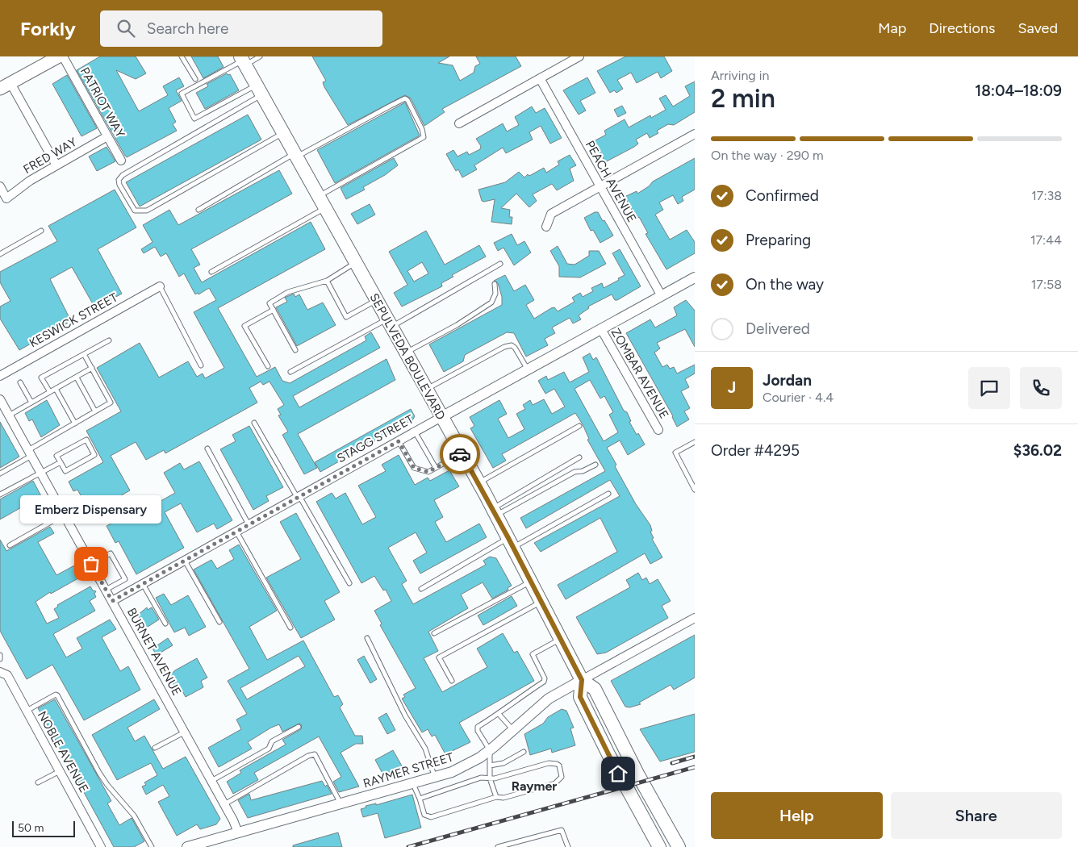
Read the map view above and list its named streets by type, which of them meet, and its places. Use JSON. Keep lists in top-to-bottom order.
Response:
{
  "streets": {
    "main road": ["SEPULVEDA BOULEVARD"],
    "street": [
      "PATRIOT WAY",
      "FRED WAY",
      "PEACH AVENUE",
      "KESWICK STREET",
      "ZOMBAR AVENUE",
      "STAGG STREET",
      "BURNET AVENUE",
      "NOBLE AVENUE",
      "RAYMER STREET"
    ]
  },
  "crossings": [
    ["PATRIOT WAY", "FRED WAY"],
    ["PEACH AVENUE", "STAGG STREET"],
    ["SEPULVEDA BOULEVARD", "STAGG STREET"],
    ["SEPULVEDA BOULEVARD", "RAYMER STREET"],
    ["ZOMBAR AVENUE", "STAGG STREET"],
    ["STAGG STREET", "BURNET AVENUE"],
    ["BURNET AVENUE", "RAYMER STREET"]
  ],
  "districts": ["Raymer"],
  "places": ["Emberz Dispensary"],
  "scale_bar": "50 m",
  "page": {
    "header": "Forkly",
    "search": "Search here",
    "nav": ["Map", "Directions", "Saved"],
    "heading": ["2 min", "Arriving in", "18:04–18:09"],
    "panel": [
      "Jordan",
      "Courier · 4.4",
      "Order #4295",
      "$36.02"
    ],
    "bar": "On the way · 290 m",
    "list": [
      ["Confirmed", "17:38"],
      ["Preparing", "17:44"],
      ["On the way", "17:58"],
      "Delivered"
    ],
    "round": "J",
    "bubble": "Emberz Dispensary",
    "buttons": ["Help", "Share"],
    "scale": "50 m"
  }
}
